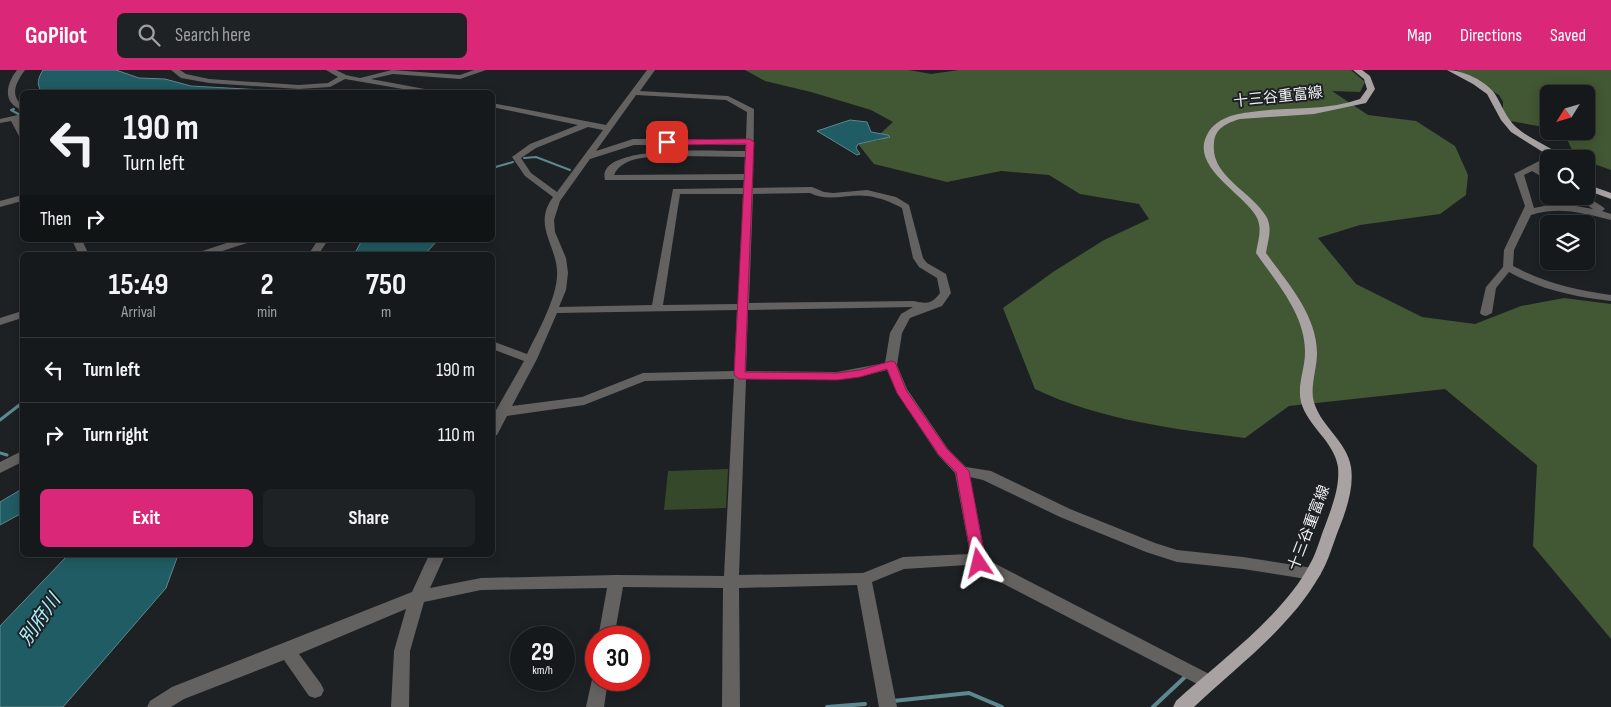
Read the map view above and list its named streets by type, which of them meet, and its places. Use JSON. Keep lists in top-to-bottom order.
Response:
{
  "streets": {
    "main road": ["十三谷重富線"]
  },
  "water": ["別府川"],
  "north": "bottom left",
  "page": {
    "header": "GoPilot",
    "search": "Search here",
    "nav": ["Map", "Directions", "Saved"],
    "turn": ["190 m", "Turn left"],
    "then": "Then",
    "eta": [
      "15:49",
      "Arrival",
      "2",
      "min",
      "750",
      "m"
    ],
    "list": [
      {
        "name": "Turn left",
        "value": "190 m"
      },
      {
        "name": "Turn right",
        "value": "110 m"
      }
    ],
    "buttons": ["Exit", "Share"],
    "speed": "29 km/h",
    "limit": "30"
  }
}
